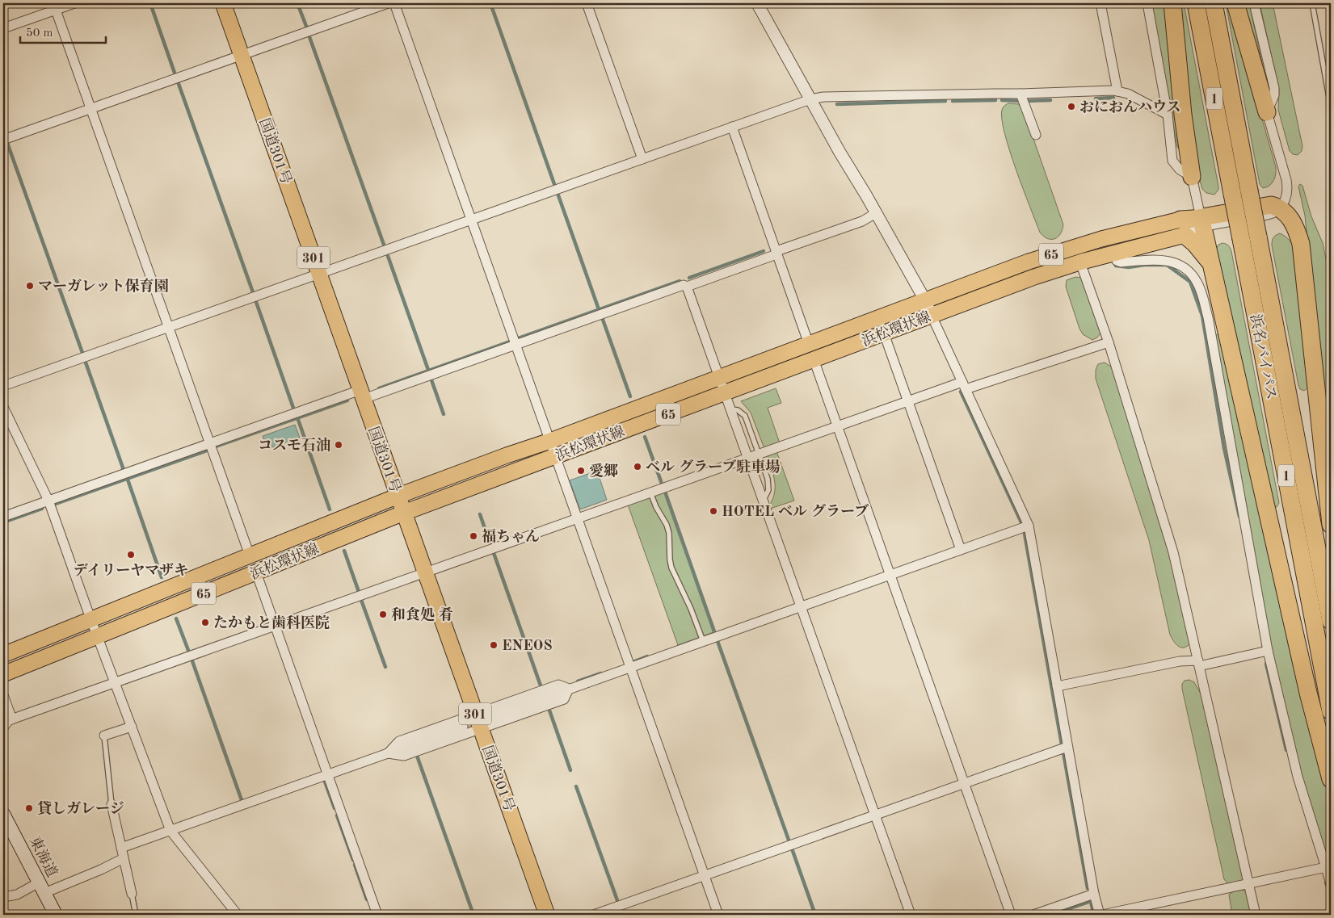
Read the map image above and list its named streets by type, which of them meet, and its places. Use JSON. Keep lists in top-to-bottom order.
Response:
{
  "streets": {
    "highway": ["1", "浜名バイパス"],
    "main road": [
      "国道301号",
      "65",
      "301",
      "浜松環状線",
      "東海道"
    ]
  },
  "crossings": [
    ["国道301号", "浜松環状線"]
  ],
  "places": [
    "おにおんハウス",
    "マーガレット保育園",
    "コスモ石油",
    "ベル グラーブ駐車場",
    "愛郷",
    "HOTEL ベル グラーブ",
    "福ちゃん",
    "デイリーヤマザキ",
    "和食処 肴",
    "たかもと歯科医院",
    "ENEOS",
    "貸しガレージ"
  ],
  "scale_bar": "50 m"
}
